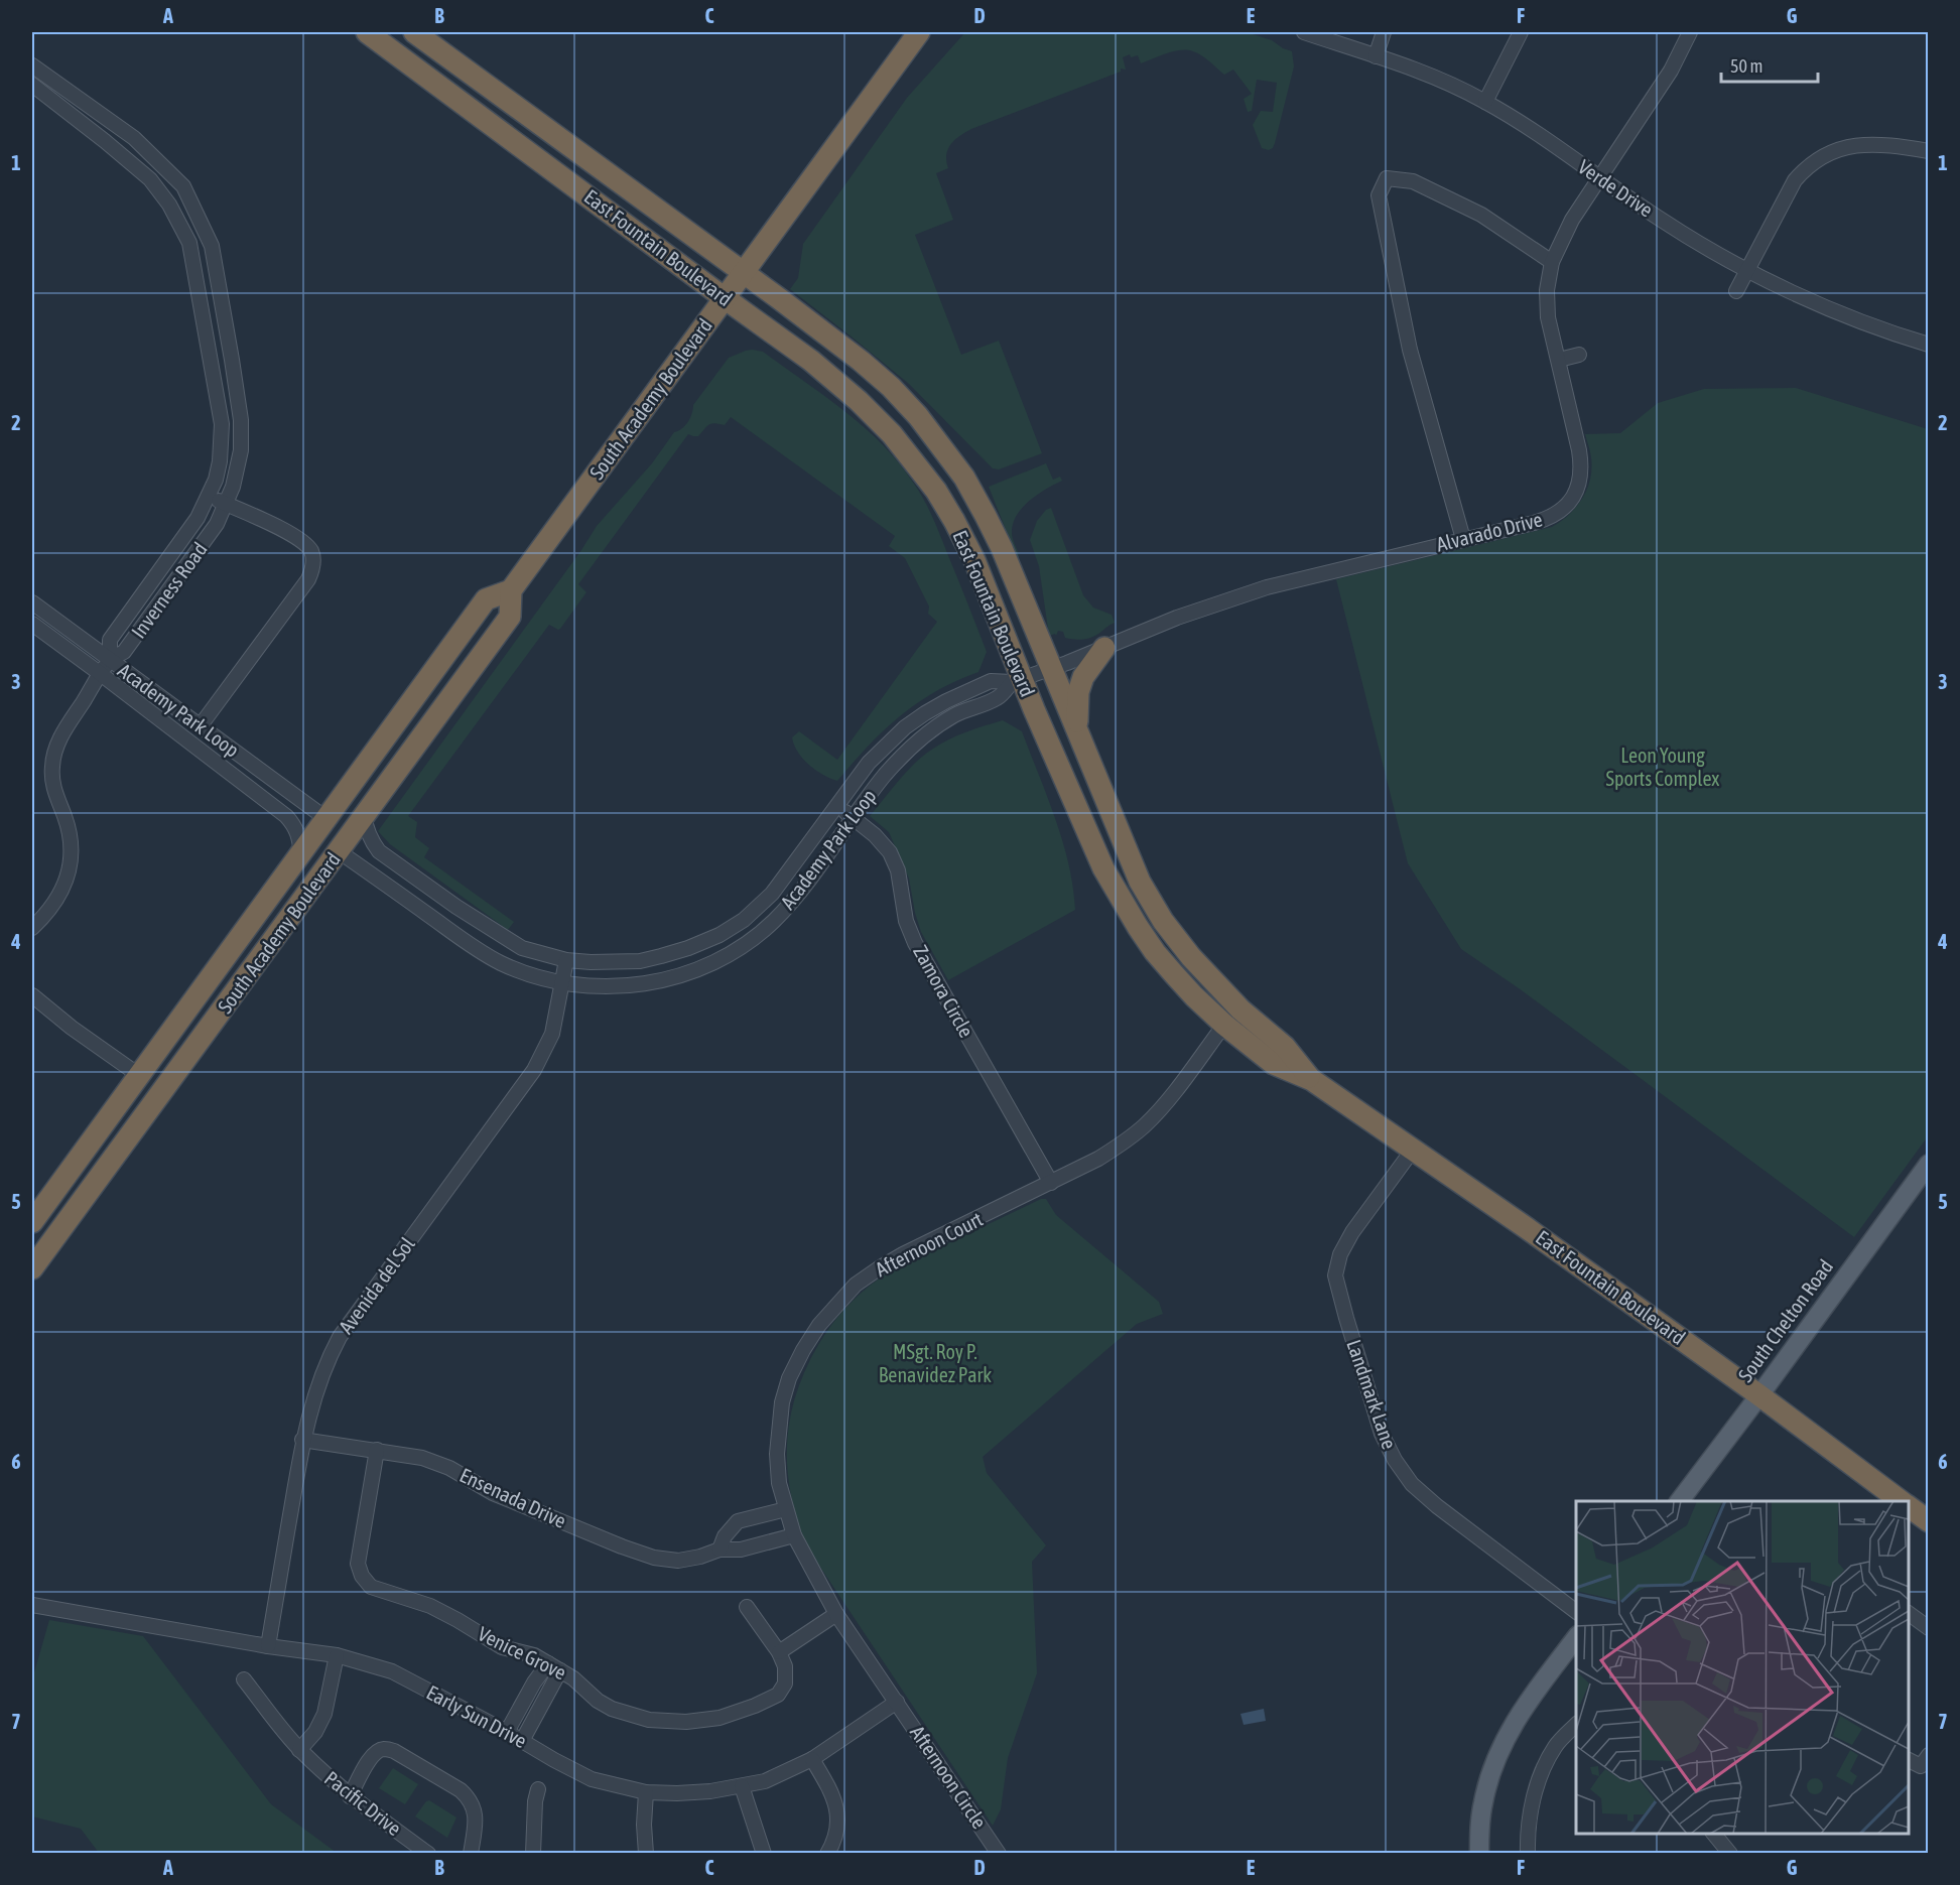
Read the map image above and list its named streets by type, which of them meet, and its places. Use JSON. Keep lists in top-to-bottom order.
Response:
{
  "streets": {
    "highway": ["East Fountain Boulevard", "South Academy Boulevard"],
    "main road": ["South Chelton Road"],
    "street": [
      "Verde Drive",
      "Alvarado Drive",
      "Inverness Road",
      "Academy Park Loop",
      "Zamora Circle",
      "Afternoon Court",
      "Avenida del Sol",
      "Landmark Lane",
      "Ensenada Drive",
      "Venice Grove",
      "Early Sun Drive",
      "Afternoon Circle",
      "Pacific Drive"
    ]
  },
  "crossings": [
    ["Verde Drive", "Alvarado Drive"],
    ["East Fountain Boulevard", "South Academy Boulevard"],
    ["East Fountain Boulevard", "Alvarado Drive"],
    ["East Fountain Boulevard", "Academy Park Loop"],
    ["East Fountain Boulevard", "Afternoon Court"],
    ["East Fountain Boulevard", "South Chelton Road"],
    ["East Fountain Boulevard", "Landmark Lane"],
    ["South Academy Boulevard", "Academy Park Loop"],
    ["Alvarado Drive", "Academy Park Loop"],
    ["Inverness Road", "Academy Park Loop"],
    ["Academy Park Loop", "Zamora Circle"],
    ["Academy Park Loop", "Avenida del Sol"],
    ["Zamora Circle", "Afternoon Court"],
    ["Afternoon Court", "Ensenada Drive"],
    ["Afternoon Court", "Early Sun Drive"],
    ["Afternoon Court", "Afternoon Circle"],
    ["Avenida del Sol", "Ensenada Drive"],
    ["Avenida del Sol", "Early Sun Drive"],
    ["Ensenada Drive", "Venice Grove"],
    ["Early Sun Drive", "Afternoon Circle"]
  ],
  "parks": ["Leon Young Sports Complex", "MSgt. Roy P. Benavidez Park"],
  "scale_bar": "50 m",
  "grid": {
    "columns": [
      "A",
      "B",
      "C",
      "D",
      "E",
      "F",
      "G"
    ],
    "rows": [
      "1",
      "2",
      "3",
      "4",
      "5",
      "6",
      "7"
    ]
  }
}
